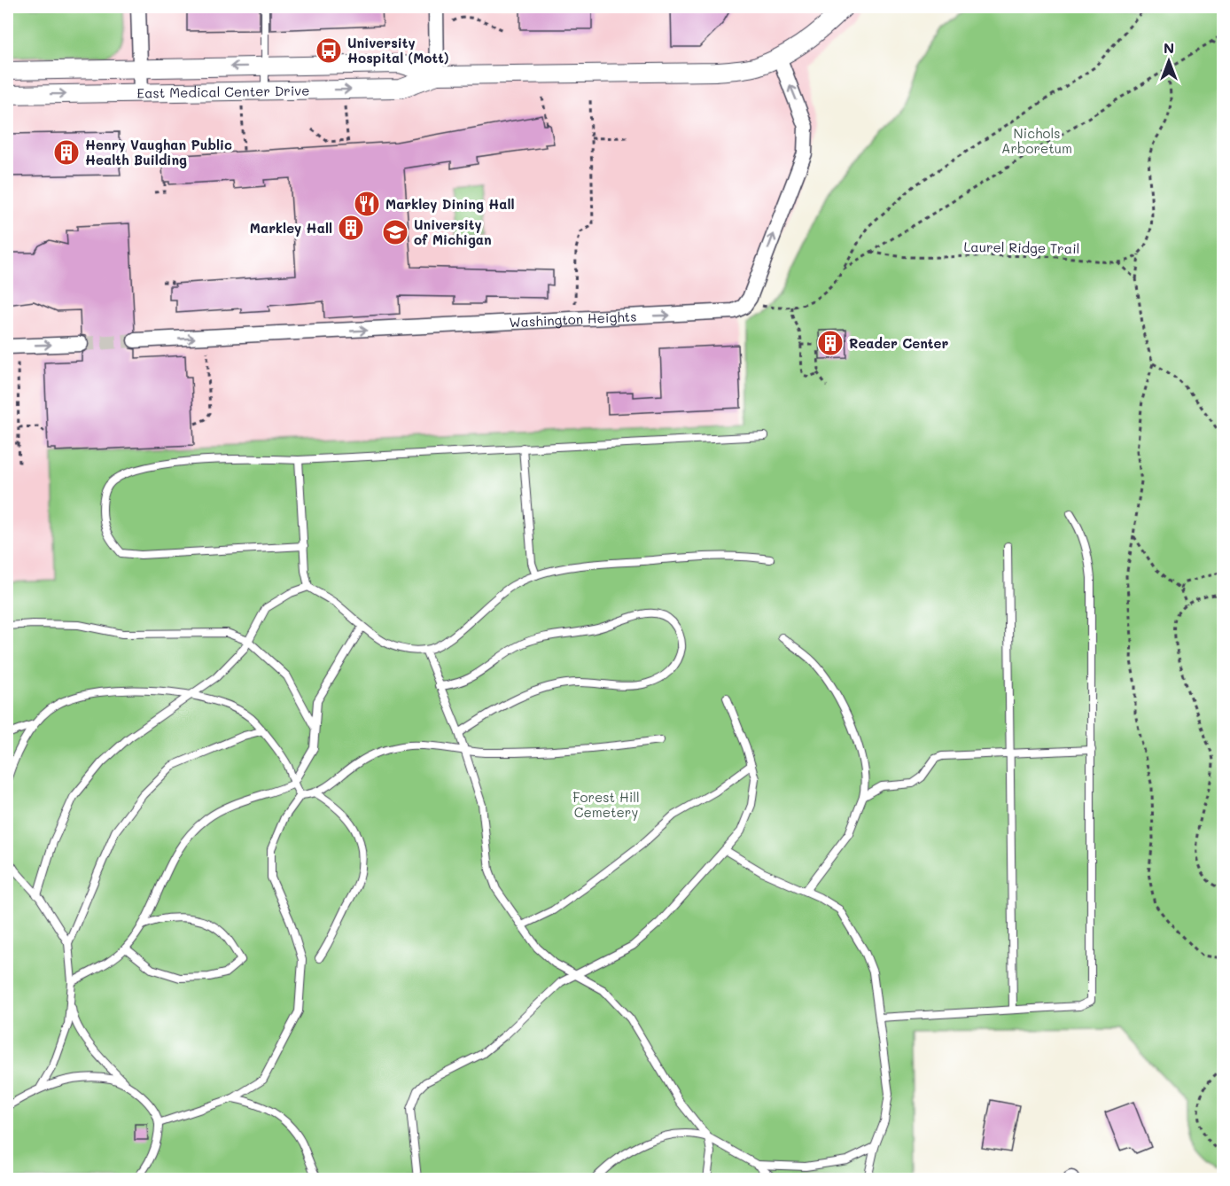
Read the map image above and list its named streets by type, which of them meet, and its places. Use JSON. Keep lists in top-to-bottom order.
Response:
{
  "streets": {
    "street": ["East Medical Center Drive", "Washington Heights"],
    "path": ["Laurel Ridge Trail"]
  },
  "one_way": ["Washington Heights"],
  "parks": ["Nichols Arboretum", "Forest Hill Cemetery"],
  "places": {
    "bus stop": ["University Hospital (Mott)"],
    "building": ["Henry Vaughan Public Health Building", "Markley Hall", "Reader Center"],
    "restaurant": ["Markley Dining Hall"],
    "school or university": ["University of Michigan"]
  },
  "north": "top"
}
